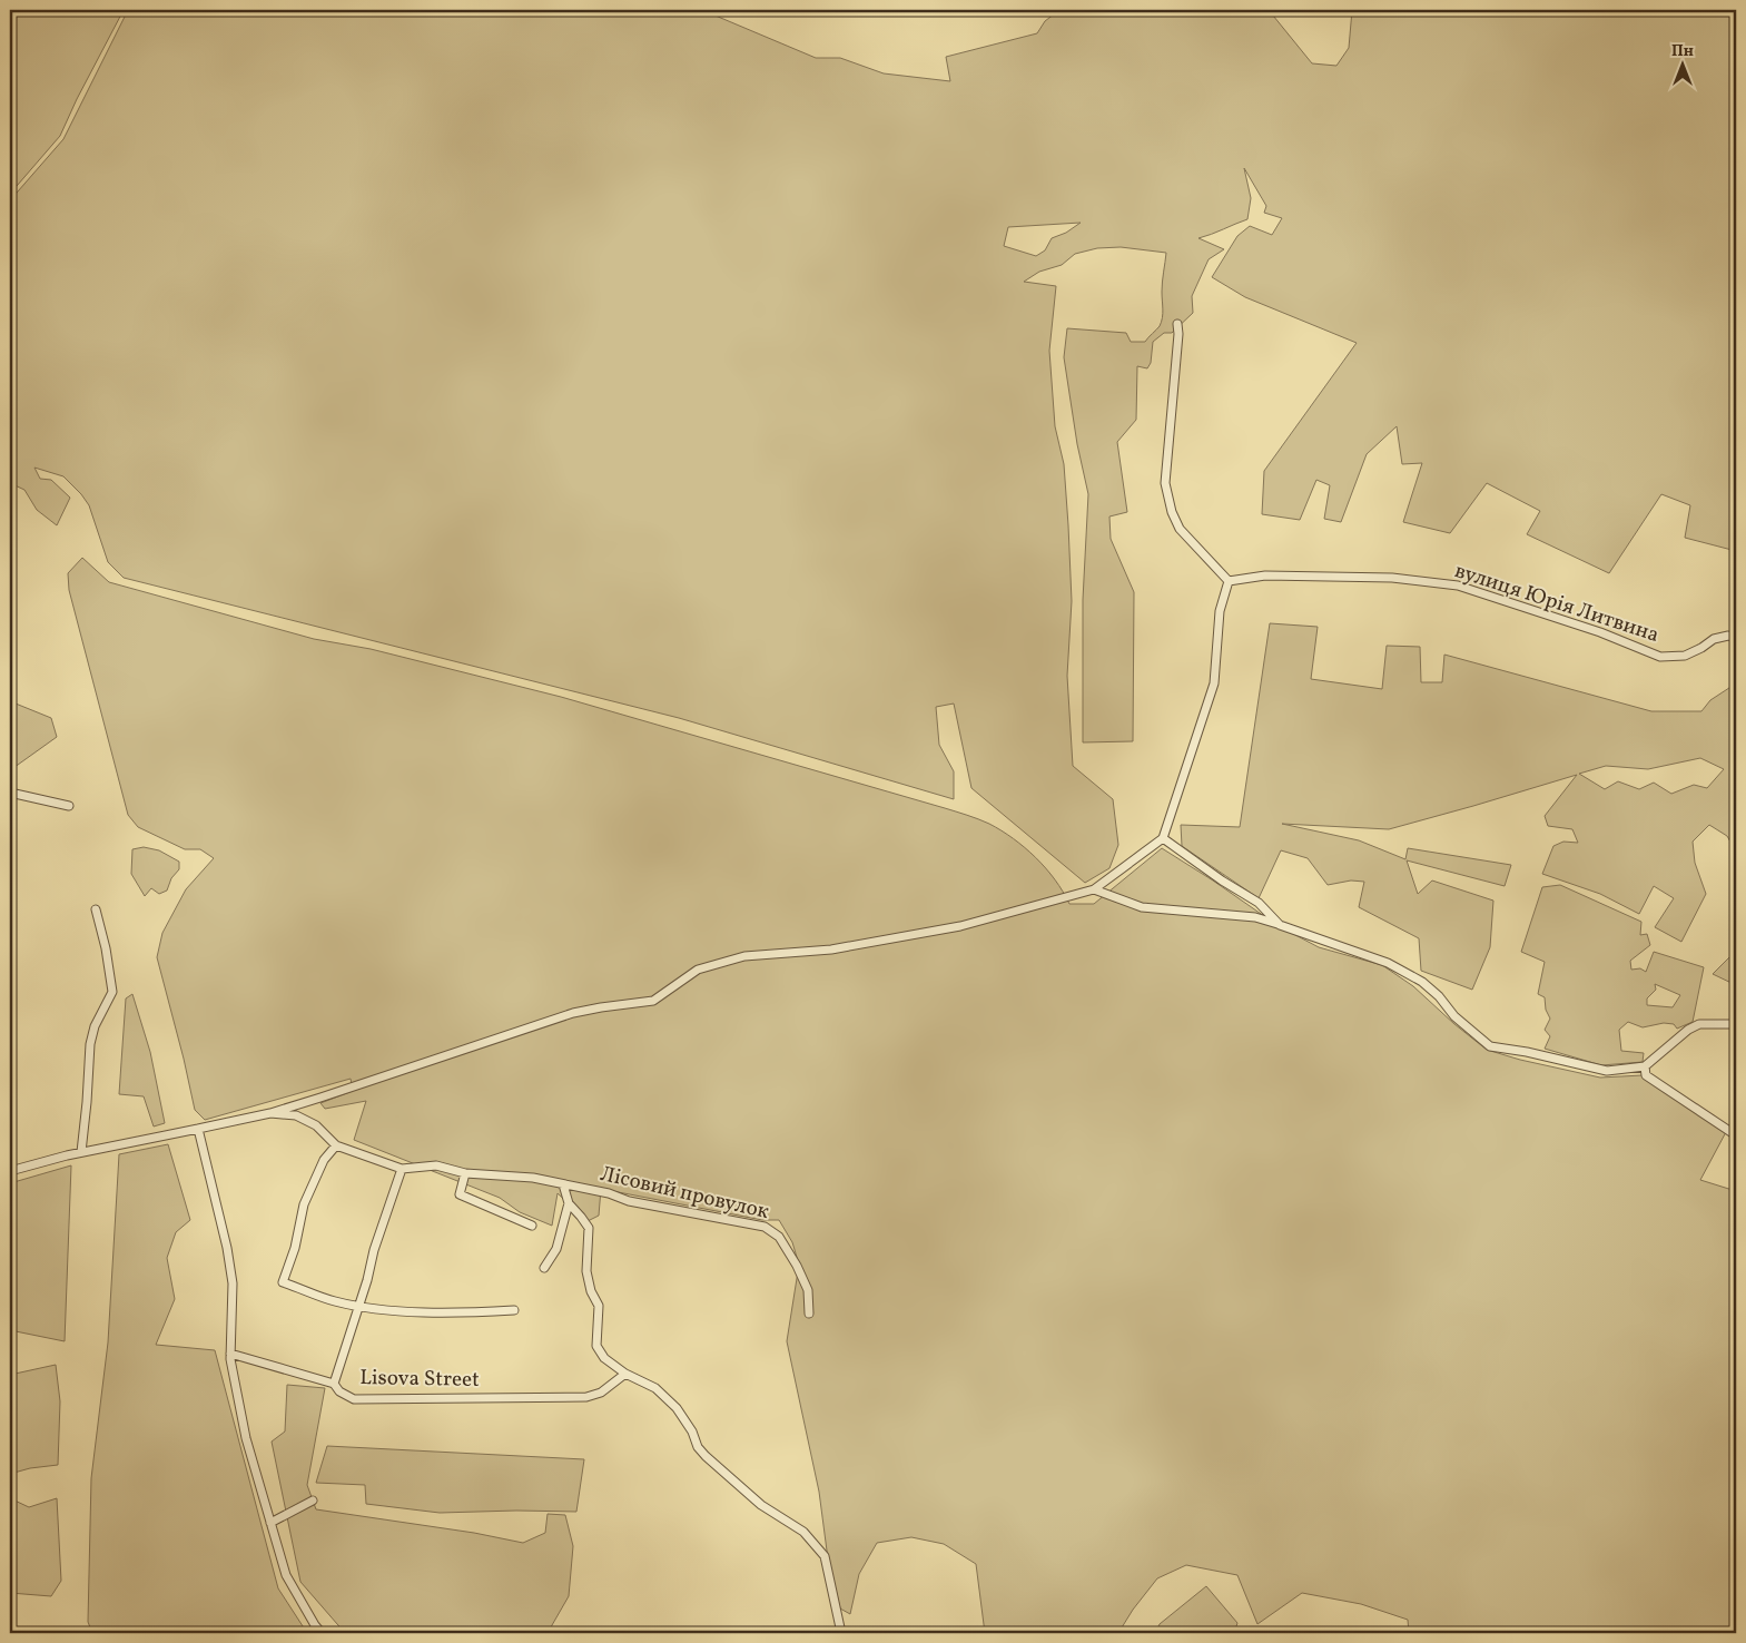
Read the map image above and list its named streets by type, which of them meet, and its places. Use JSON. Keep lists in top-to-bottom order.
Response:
{
  "streets": {
    "street": ["вулиця Юрія Литвина", "Лісовий провулок", "Lisova Street"]
  },
  "north": "top"
}
